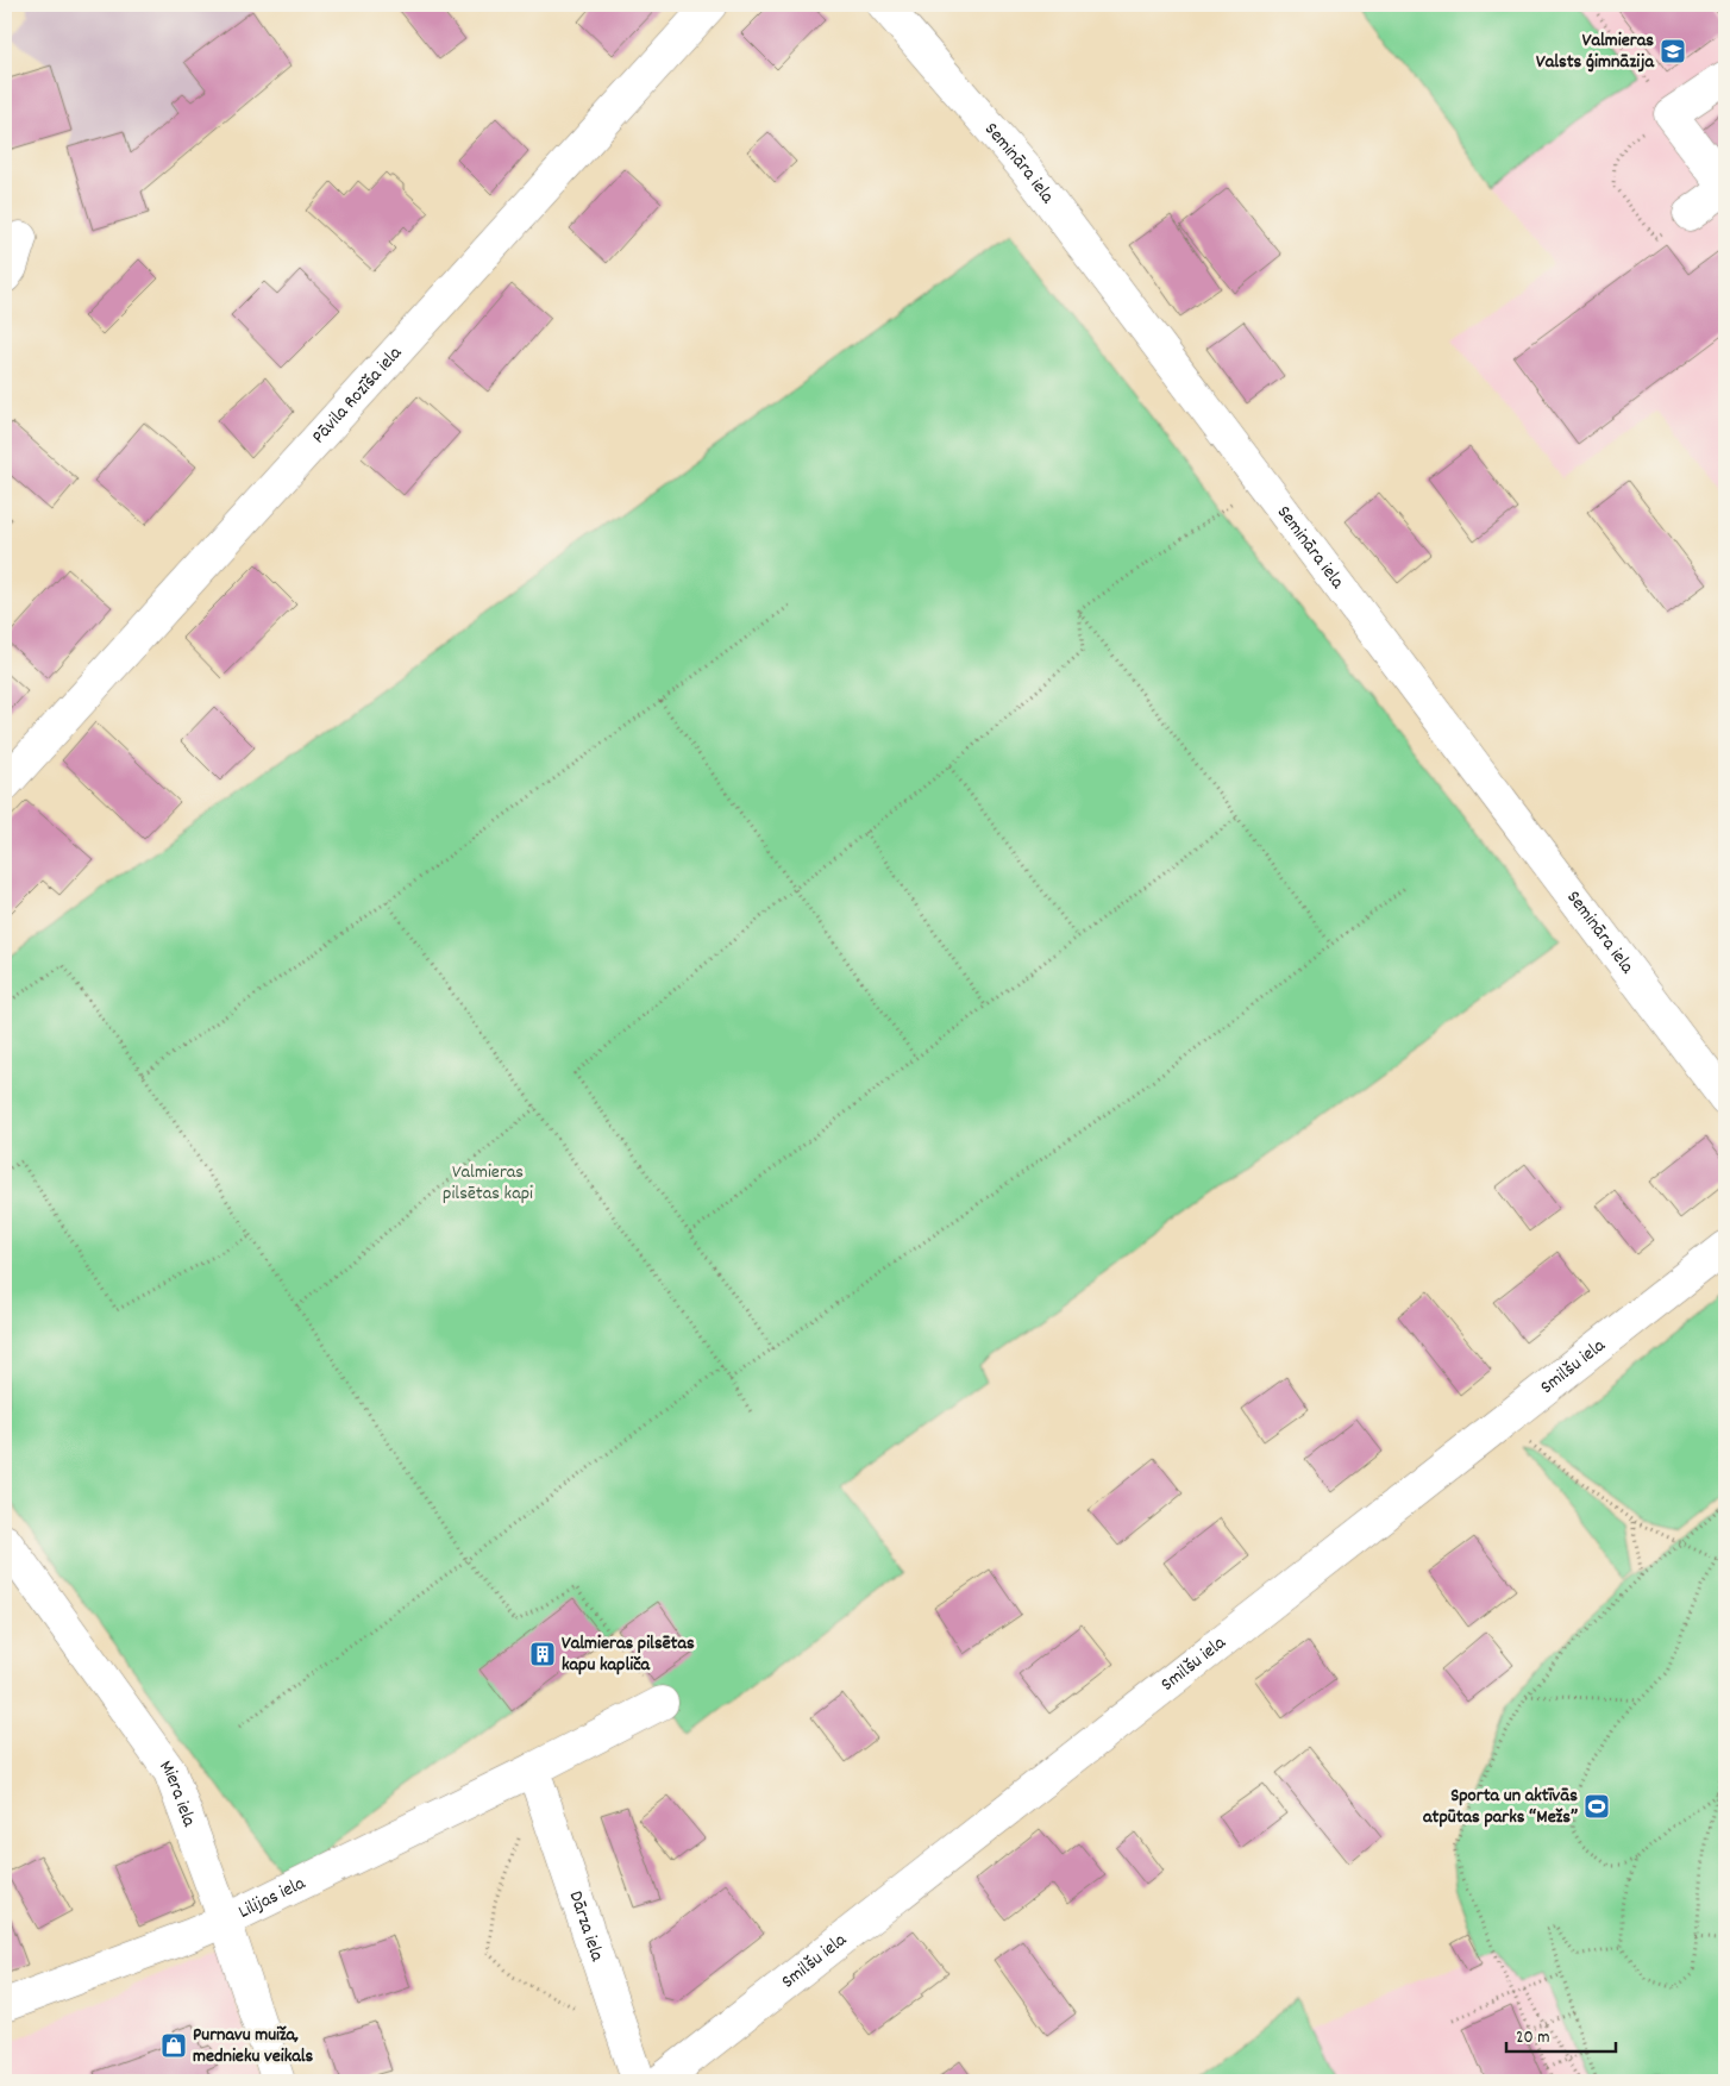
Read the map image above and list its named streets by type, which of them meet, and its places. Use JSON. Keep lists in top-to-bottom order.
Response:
{
  "streets": {
    "street": [
      "Semināra iela",
      "Pāvila Rozīša iela",
      "Smilšu iela",
      "Miera iela",
      "Lilijas iela",
      "Dārza iela"
    ]
  },
  "crossings": [
    ["Miera iela", "Lilijas iela"],
    ["Lilijas iela", "Dārza iela"]
  ],
  "parks": ["Valmieras pilsētas kapi"],
  "places": {
    "school or university": ["Valmieras Valsts ģimnāzija"],
    "building": ["Valmieras pilsētas kapu kapliča"],
    "sports": ["Sporta un aktīvās atpūtas parks “Mežs”"],
    "shop": ["Purnavu muiža, mednieku veikals"]
  },
  "scale_bar": "20 m"
}
